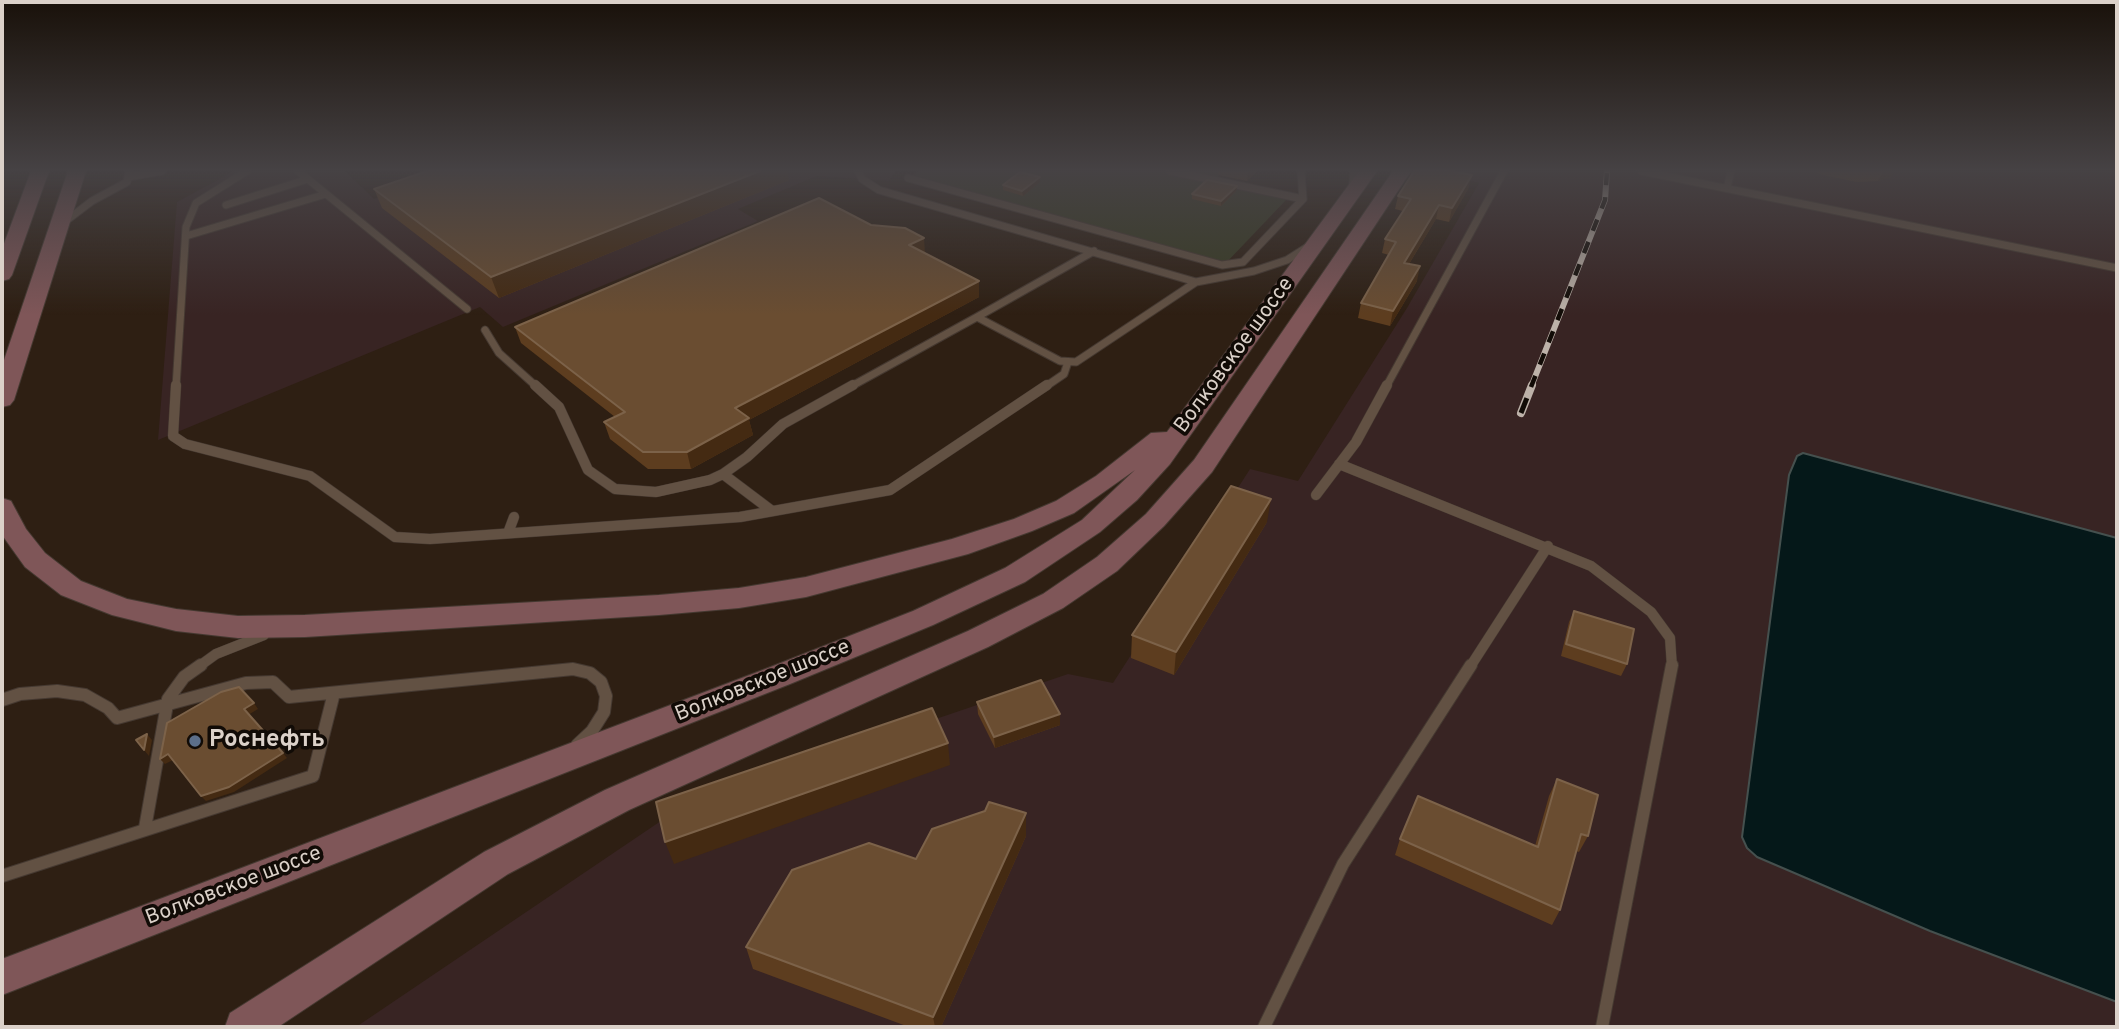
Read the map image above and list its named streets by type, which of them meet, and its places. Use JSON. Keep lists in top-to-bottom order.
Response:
{
  "streets": {
    "main road": ["Волковское шоссе"]
  },
  "places": ["Роснефть"]
}
